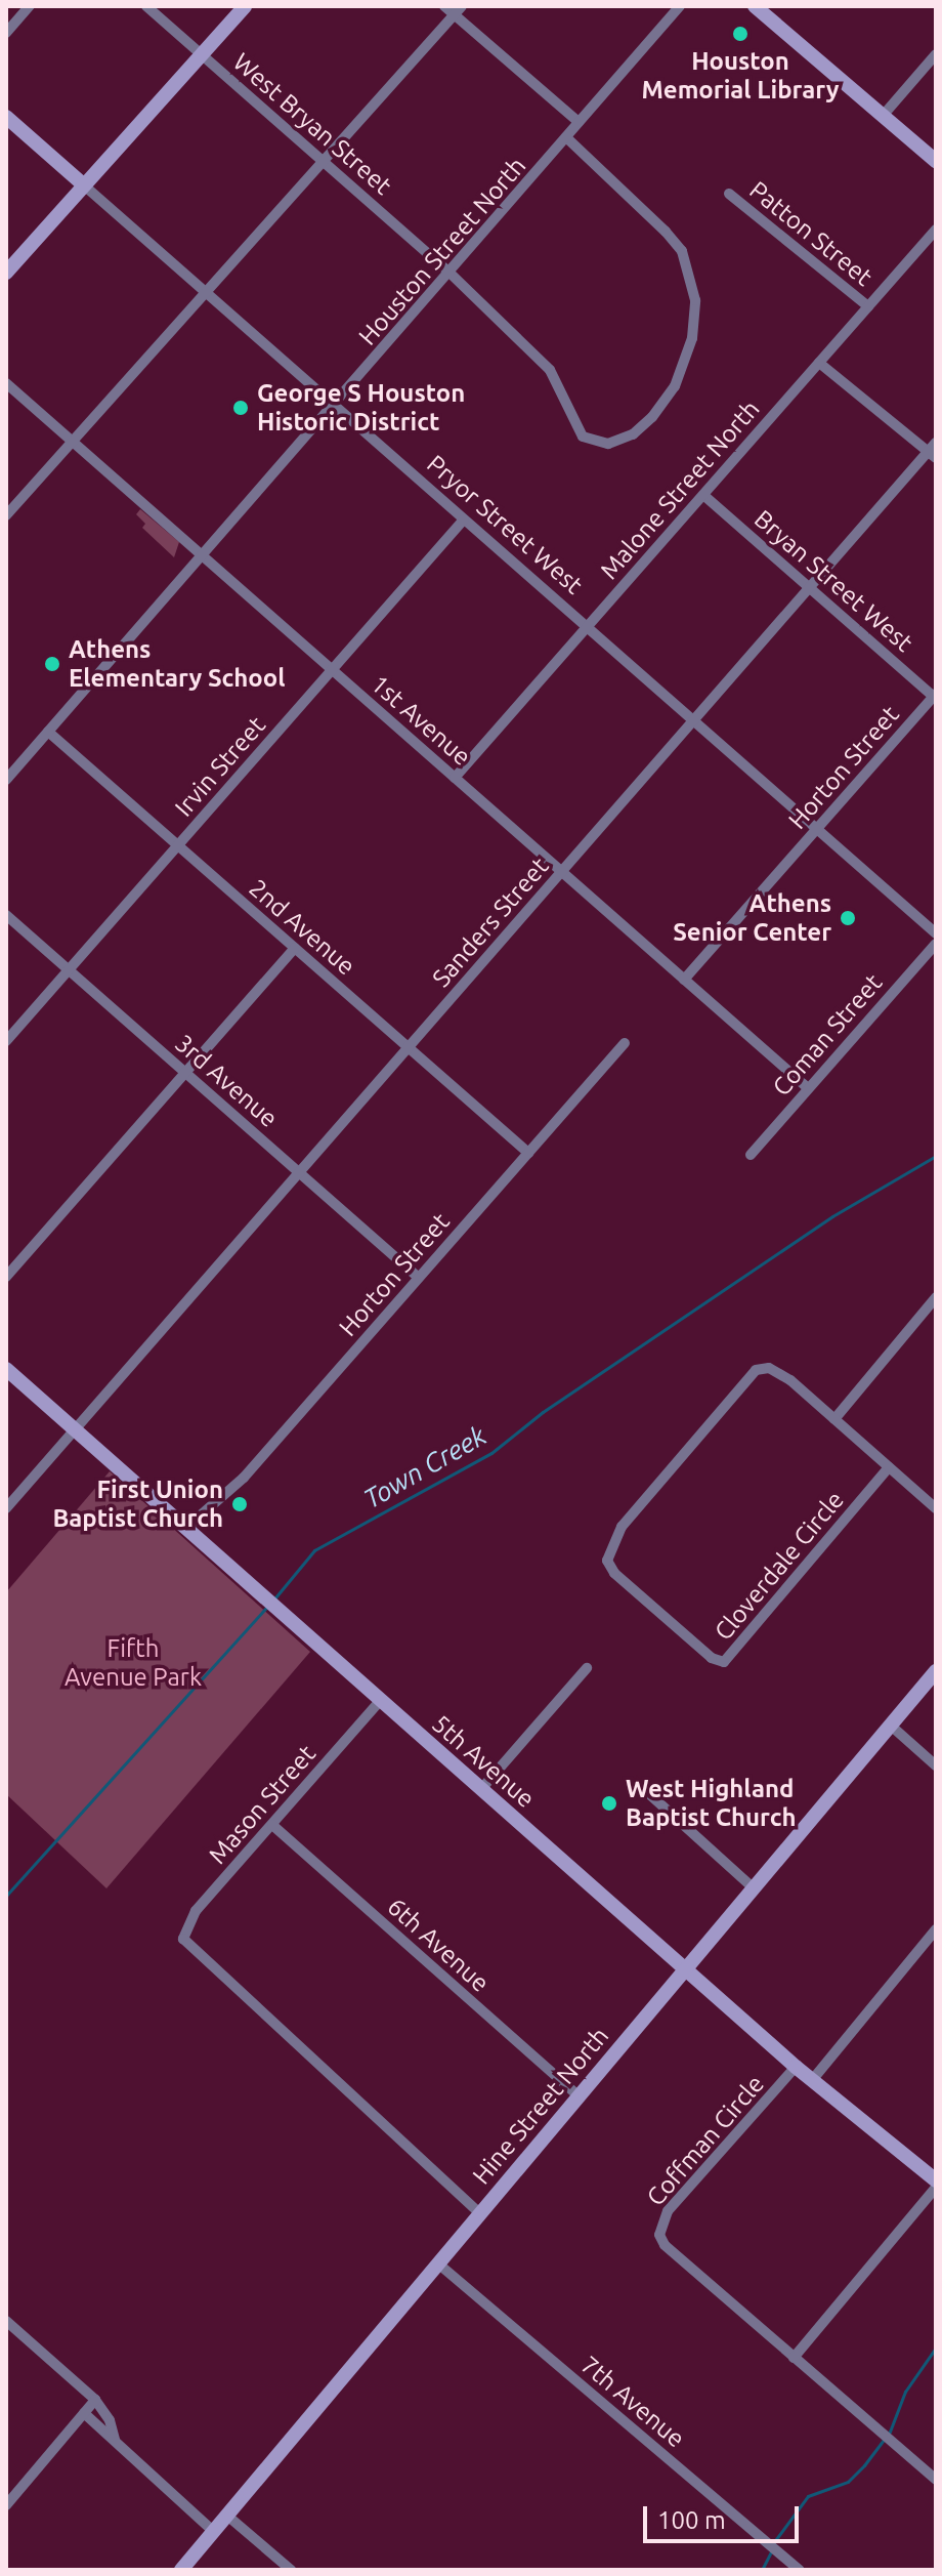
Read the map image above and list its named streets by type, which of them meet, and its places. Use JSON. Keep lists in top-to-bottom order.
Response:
{
  "streets": {
    "street": [
      "West Bryan Street",
      "Patton Street",
      "Houston Street North",
      "Malone Street North",
      "Pryor Street West",
      "Bryan Street West",
      "1st Avenue",
      "Irvin Street",
      "Horton Street",
      "Sanders Street",
      "2nd Avenue",
      "Coman Street",
      "3rd Avenue",
      "Cloverdale Circle",
      "5th Avenue",
      "Mason Street",
      "6th Avenue",
      "Hine Street North",
      "Coffman Circle",
      "7th Avenue"
    ]
  },
  "crossings": [
    ["West Bryan Street", "Houston Street North"],
    ["Patton Street", "Malone Street North"],
    ["Houston Street North", "Pryor Street West"],
    ["Houston Street North", "1st Avenue"],
    ["Houston Street North", "2nd Avenue"],
    ["Malone Street North", "Pryor Street West"],
    ["Malone Street North", "Bryan Street West"],
    ["Malone Street North", "1st Avenue"],
    ["Pryor Street West", "Irvin Street"],
    ["Pryor Street West", "Horton Street"],
    ["Pryor Street West", "Sanders Street"],
    ["Bryan Street West", "Horton Street"],
    ["Bryan Street West", "Sanders Street"],
    ["1st Avenue", "Irvin Street"],
    ["1st Avenue", "Horton Street"],
    ["1st Avenue", "Sanders Street"],
    ["1st Avenue", "Coman Street"],
    ["Irvin Street", "2nd Avenue"],
    ["Irvin Street", "3rd Avenue"],
    ["Horton Street", "2nd Avenue"],
    ["Horton Street", "3rd Avenue"],
    ["Horton Street", "5th Avenue"],
    ["Sanders Street", "2nd Avenue"],
    ["Sanders Street", "3rd Avenue"],
    ["Sanders Street", "5th Avenue"],
    ["5th Avenue", "Mason Street"],
    ["5th Avenue", "Hine Street North"],
    ["5th Avenue", "Coffman Circle"],
    ["Mason Street", "6th Avenue"],
    ["Mason Street", "Hine Street North"],
    ["6th Avenue", "Hine Street North"],
    ["Hine Street North", "7th Avenue"]
  ],
  "water": ["Town Creek"],
  "parks": ["Fifth Avenue Park"],
  "places": [
    "Houston Memorial Library",
    "George S Houston Historic District",
    "Athens Elementary School",
    "Athens Senior Center",
    "First Union Baptist Church",
    "West Highland Baptist Church"
  ],
  "scale_bar": "100 m"
}
